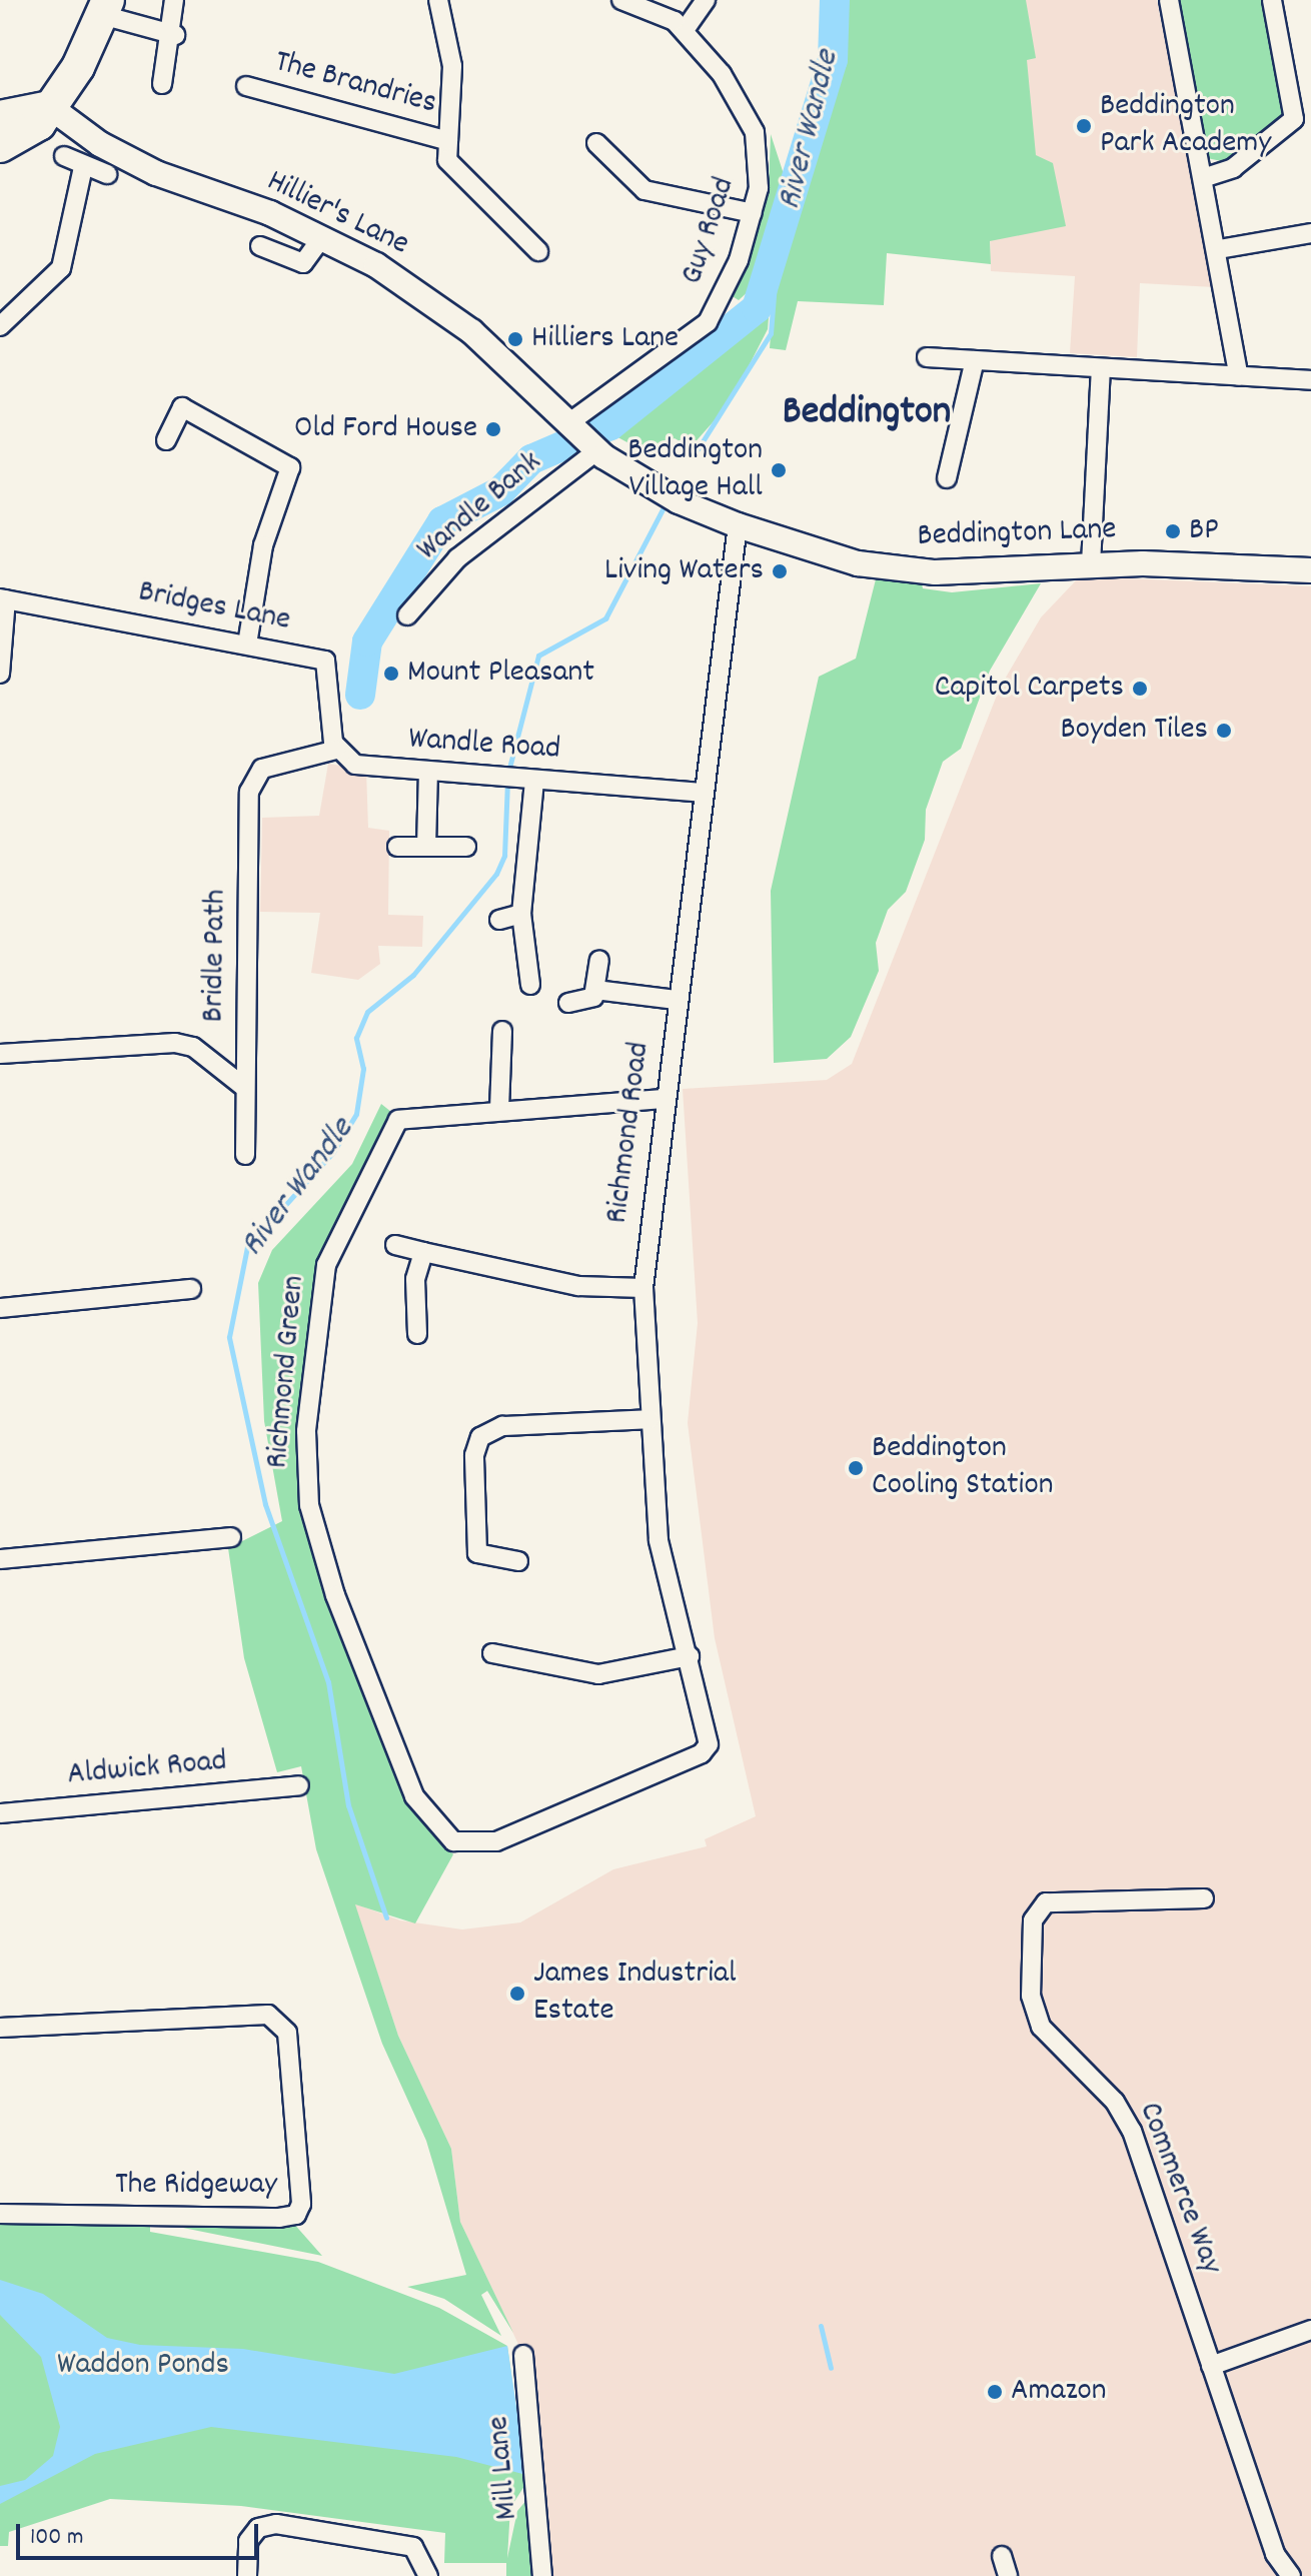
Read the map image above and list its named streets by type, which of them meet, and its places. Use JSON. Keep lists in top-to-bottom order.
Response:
{
  "streets": {
    "main road": ["Hillier's Lane", "Beddington Lane"],
    "street": [
      "The Brandries",
      "Guy Road",
      "Wandle Bank",
      "Bridges Lane",
      "Wandle Road",
      "Bridle Path",
      "Richmond Road",
      "Richmond Green",
      "Aldwick Road",
      "The Ridgeway",
      "Commerce Way",
      "Mill Lane"
    ]
  },
  "crossings": [
    ["Hillier's Lane", "Guy Road"],
    ["Hillier's Lane", "Beddington Lane"],
    ["Guy Road", "Beddington Lane"],
    ["Wandle Bank", "Beddington Lane"],
    ["Beddington Lane", "Richmond Road"],
    ["Bridges Lane", "Wandle Road"],
    ["Bridges Lane", "Bridle Path"],
    ["Wandle Road", "Bridle Path"],
    ["Wandle Road", "Richmond Road"],
    ["Richmond Road", "Richmond Green"]
  ],
  "districts": ["Beddington"],
  "water": ["River Wandle"],
  "parks": ["Waddon Ponds"],
  "places": [
    "Beddington Park Academy",
    "Hilliers Lane",
    "Old Ford House",
    "Beddington Village Hall",
    "BP",
    "Living Waters",
    "Mount Pleasant",
    "Capitol Carpets",
    "Boyden Tiles",
    "Beddington Cooling Station",
    "James Industrial Estate",
    "Amazon"
  ],
  "scale_bar": "100 m"
}
